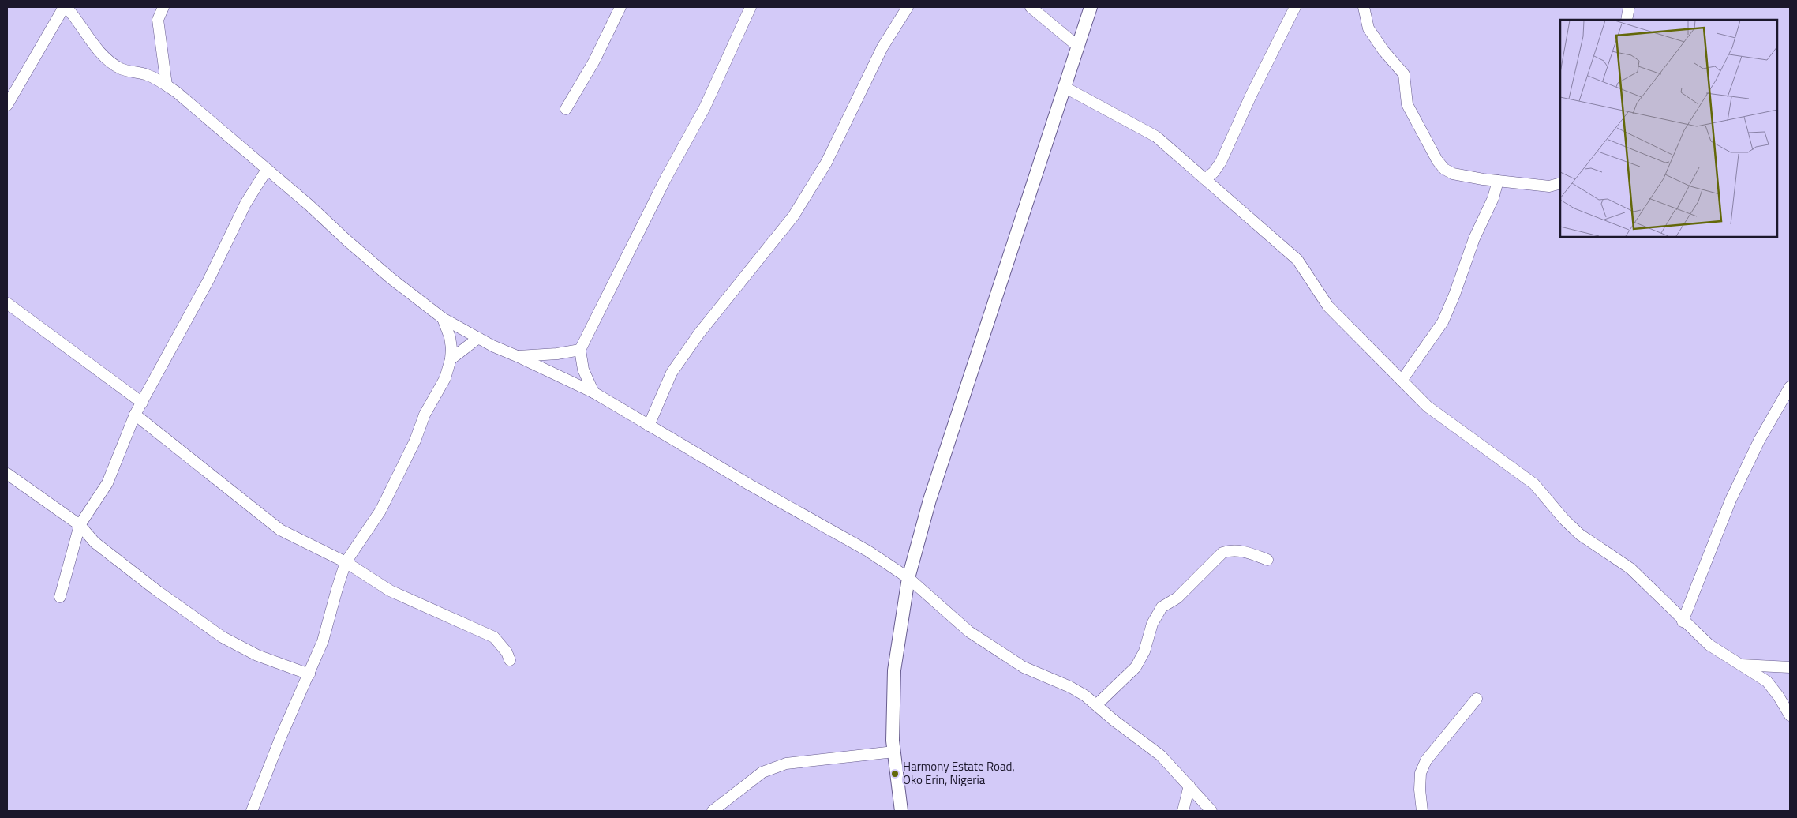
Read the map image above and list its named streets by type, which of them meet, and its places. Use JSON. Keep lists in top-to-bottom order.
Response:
{
  "places": ["Harmony Estate Road, Oko Erin, Nigeria"]
}
